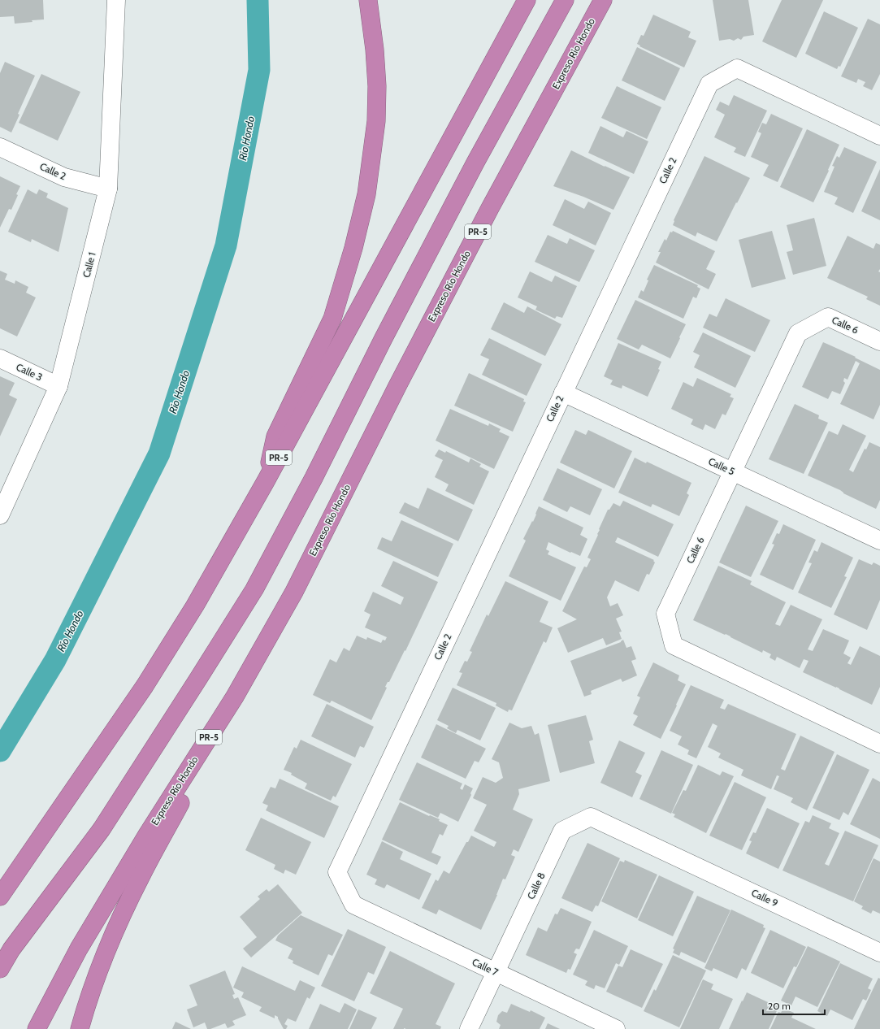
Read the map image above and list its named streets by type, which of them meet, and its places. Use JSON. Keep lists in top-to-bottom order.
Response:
{
  "streets": {
    "highway": ["Expreso Río Hondo", "PR-5"],
    "street": [
      "Calle 2",
      "Calle 1",
      "Calle 6",
      "Calle 3",
      "Calle 5",
      "Calle 8",
      "Calle 9",
      "Calle 7"
    ]
  },
  "crossings": [
    ["Calle 2", "Calle 1"],
    ["Calle 2", "Calle 5"],
    ["Calle 2", "Calle 7"],
    ["Calle 1", "Calle 3"],
    ["Calle 6", "Calle 5"],
    ["Calle 8", "Calle 9"],
    ["Calle 8", "Calle 7"]
  ],
  "water": ["Río Hondo"],
  "scale_bar": "20 m"
}
